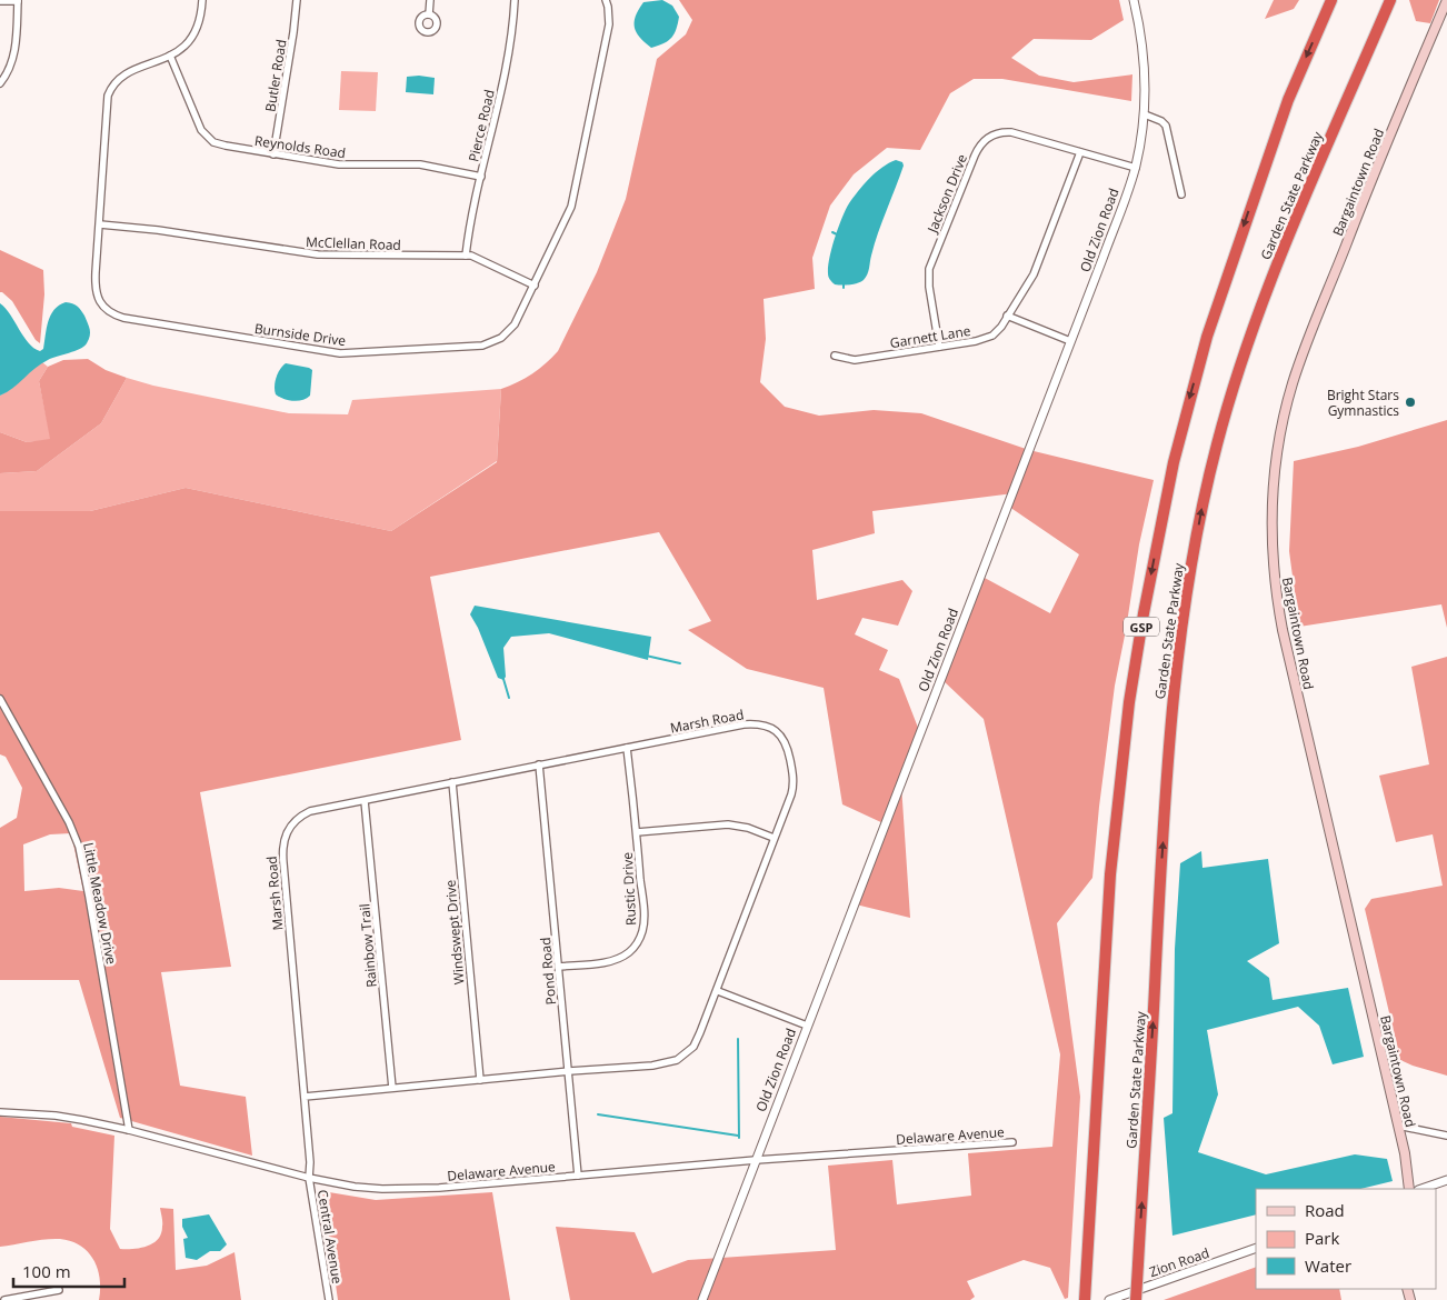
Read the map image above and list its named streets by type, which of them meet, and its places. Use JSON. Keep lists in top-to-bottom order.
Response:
{
  "streets": {
    "highway": ["Garden State Parkway", "GSP"],
    "main road": ["Bargaintown Road"],
    "street": [
      "Butler Road",
      "Pierce Road",
      "Reynolds Road",
      "Jackson Drive",
      "Old Zion Road",
      "McClellan Road",
      "Burnside Drive",
      "Garnett Lane",
      "Marsh Road",
      "Rustic Drive",
      "Little Meadow Drive",
      "Windswept Drive",
      "Rainbow Trail",
      "Pond Road",
      "Delaware Avenue",
      "Central Avenue",
      "Zion Road"
    ]
  },
  "crossings": [
    ["Butler Road", "Reynolds Road"],
    ["Pierce Road", "Reynolds Road"],
    ["Pierce Road", "McClellan Road"],
    ["Reynolds Road", "Burnside Drive"],
    ["Jackson Drive", "Old Zion Road"],
    ["Jackson Drive", "Garnett Lane"],
    ["Old Zion Road", "Delaware Avenue"],
    ["McClellan Road", "Burnside Drive"],
    ["Marsh Road", "Rustic Drive"],
    ["Marsh Road", "Windswept Drive"],
    ["Marsh Road", "Rainbow Trail"],
    ["Marsh Road", "Pond Road"],
    ["Marsh Road", "Delaware Avenue"],
    ["Marsh Road", "Central Avenue"],
    ["Rustic Drive", "Pond Road"],
    ["Little Meadow Drive", "Delaware Avenue"],
    ["Pond Road", "Delaware Avenue"],
    ["Delaware Avenue", "Central Avenue"]
  ],
  "places": ["Bright Stars Gymnastics"],
  "legend": ["Road", "Park", "Water"],
  "scale_bar": "100 m"
}
